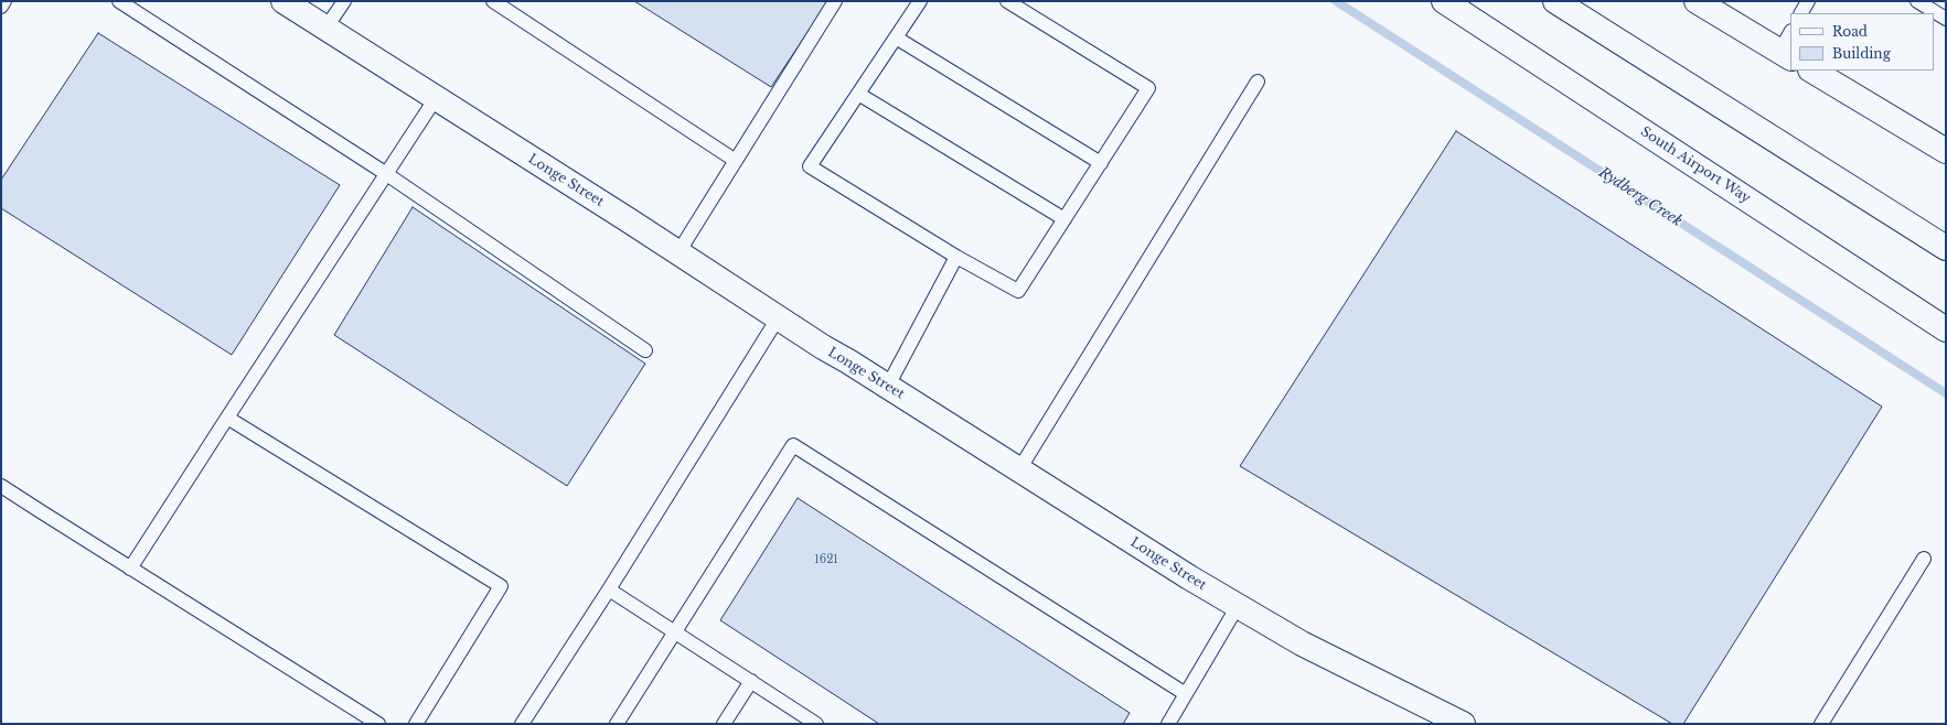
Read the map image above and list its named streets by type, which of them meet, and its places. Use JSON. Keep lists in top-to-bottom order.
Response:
{
  "streets": {
    "street": ["South Airport Way", "Longe Street"]
  },
  "water": ["Rydberg Creek"],
  "house_numbers": ["1621"],
  "legend": ["Road", "Building"]
}
